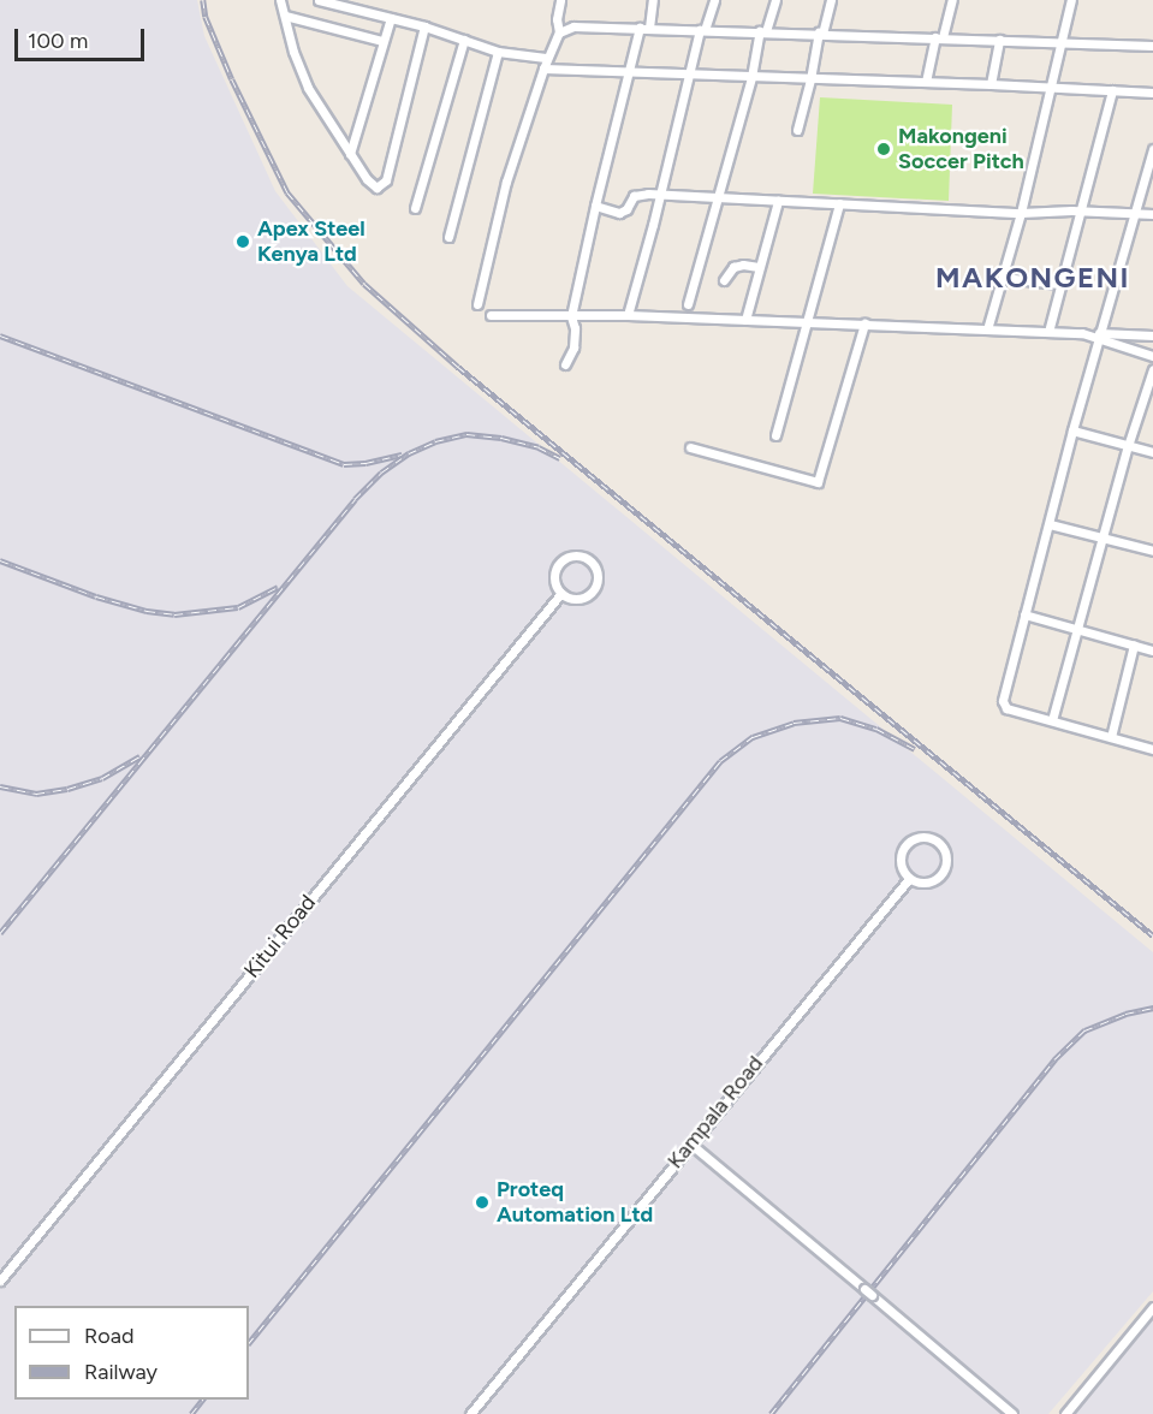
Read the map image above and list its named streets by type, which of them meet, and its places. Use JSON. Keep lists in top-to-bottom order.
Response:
{
  "streets": {
    "street": ["Kitui Road", "Kampala Road"]
  },
  "districts": ["MAKONGENI"],
  "places": ["Makongeni Soccer Pitch", "Apex Steel Kenya Ltd", "Proteq Automation Ltd"],
  "legend": ["Road", "Railway"],
  "scale_bar": "100 m"
}
